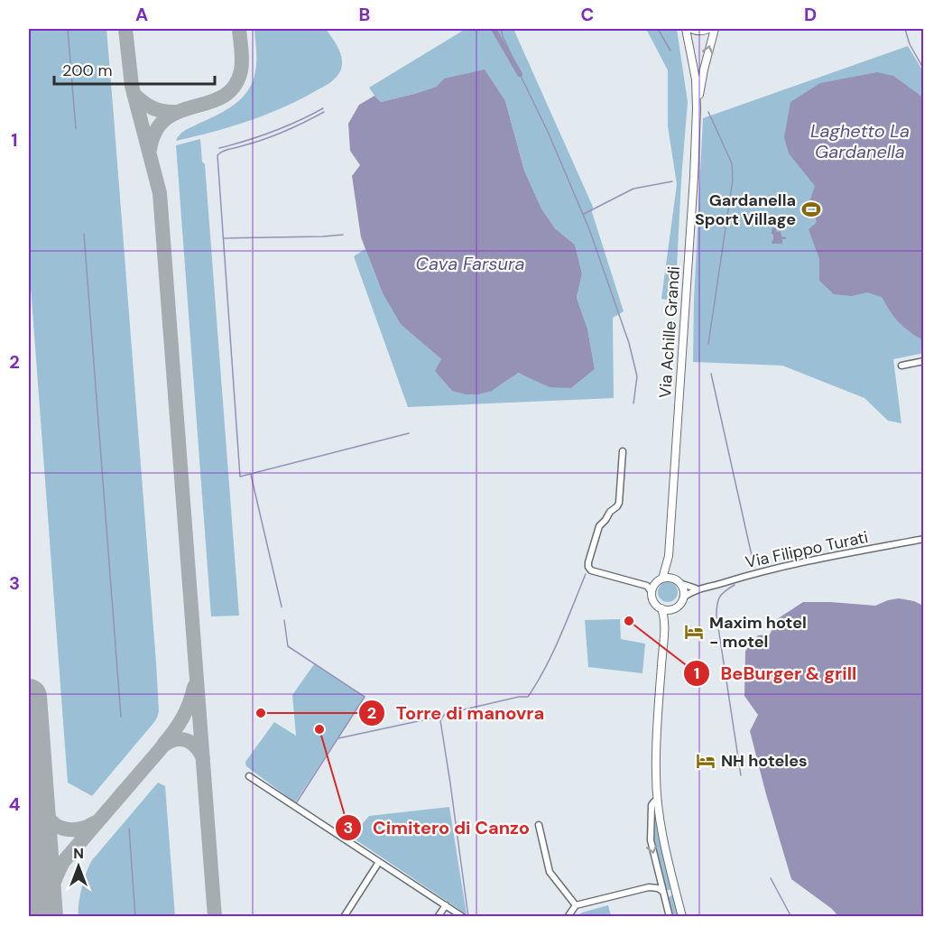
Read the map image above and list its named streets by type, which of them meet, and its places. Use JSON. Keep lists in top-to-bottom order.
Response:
{
  "streets": {
    "main road": ["Via Achille Grandi"],
    "street": ["Via Filippo Turati"]
  },
  "crossings": [
    ["Via Achille Grandi", "Via Filippo Turati"]
  ],
  "water": ["Laghetto La Gardanella", "Cava Farsura"],
  "places": {
    "sports": ["Gardanella Sport Village"],
    "other": ["BeBurger & grill", "Torre di manovra", "Cimitero di Canzo"],
    "hotel": ["Maxim hotel - motel", "NH hoteles"]
  },
  "scale_bar": "200 m",
  "north": "top",
  "grid": {
    "columns": [
      "A",
      "B",
      "C",
      "D"
    ],
    "rows": [
      "1",
      "2",
      "3",
      "4"
    ]
  }
}
